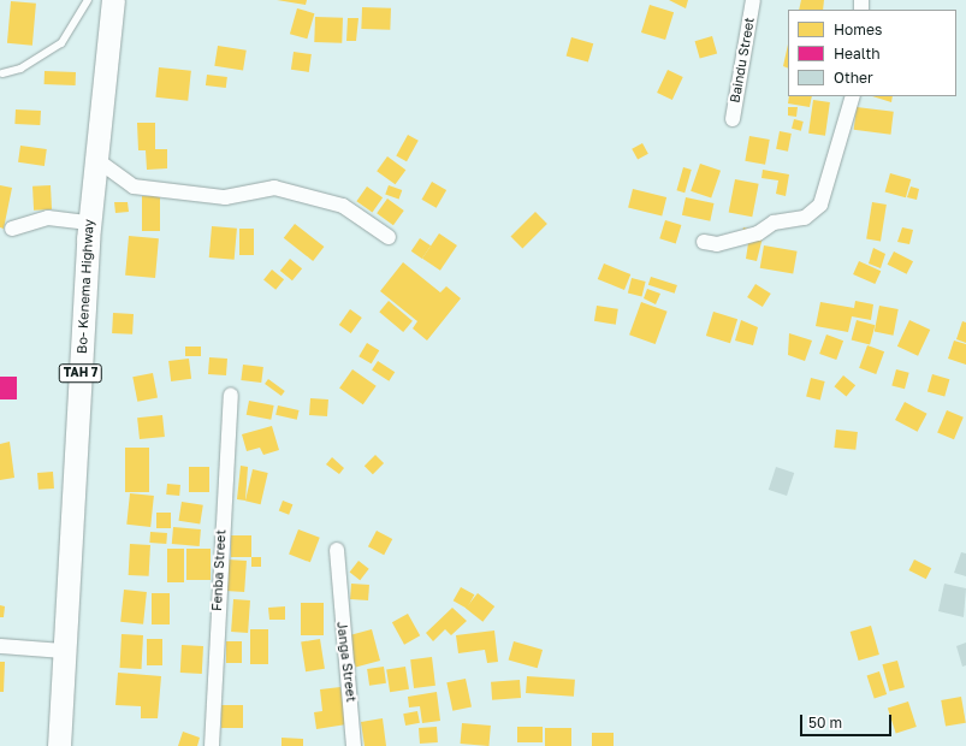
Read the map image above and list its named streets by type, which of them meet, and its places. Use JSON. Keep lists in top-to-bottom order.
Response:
{
  "streets": {
    "highway": ["Bo- Kenema Highway", "TAH 7"],
    "street": ["Baindu Street", "Fenba Street", "Janga Street"]
  },
  "legend": ["Homes", "Health", "Other"],
  "scale_bar": "50 m"
}
